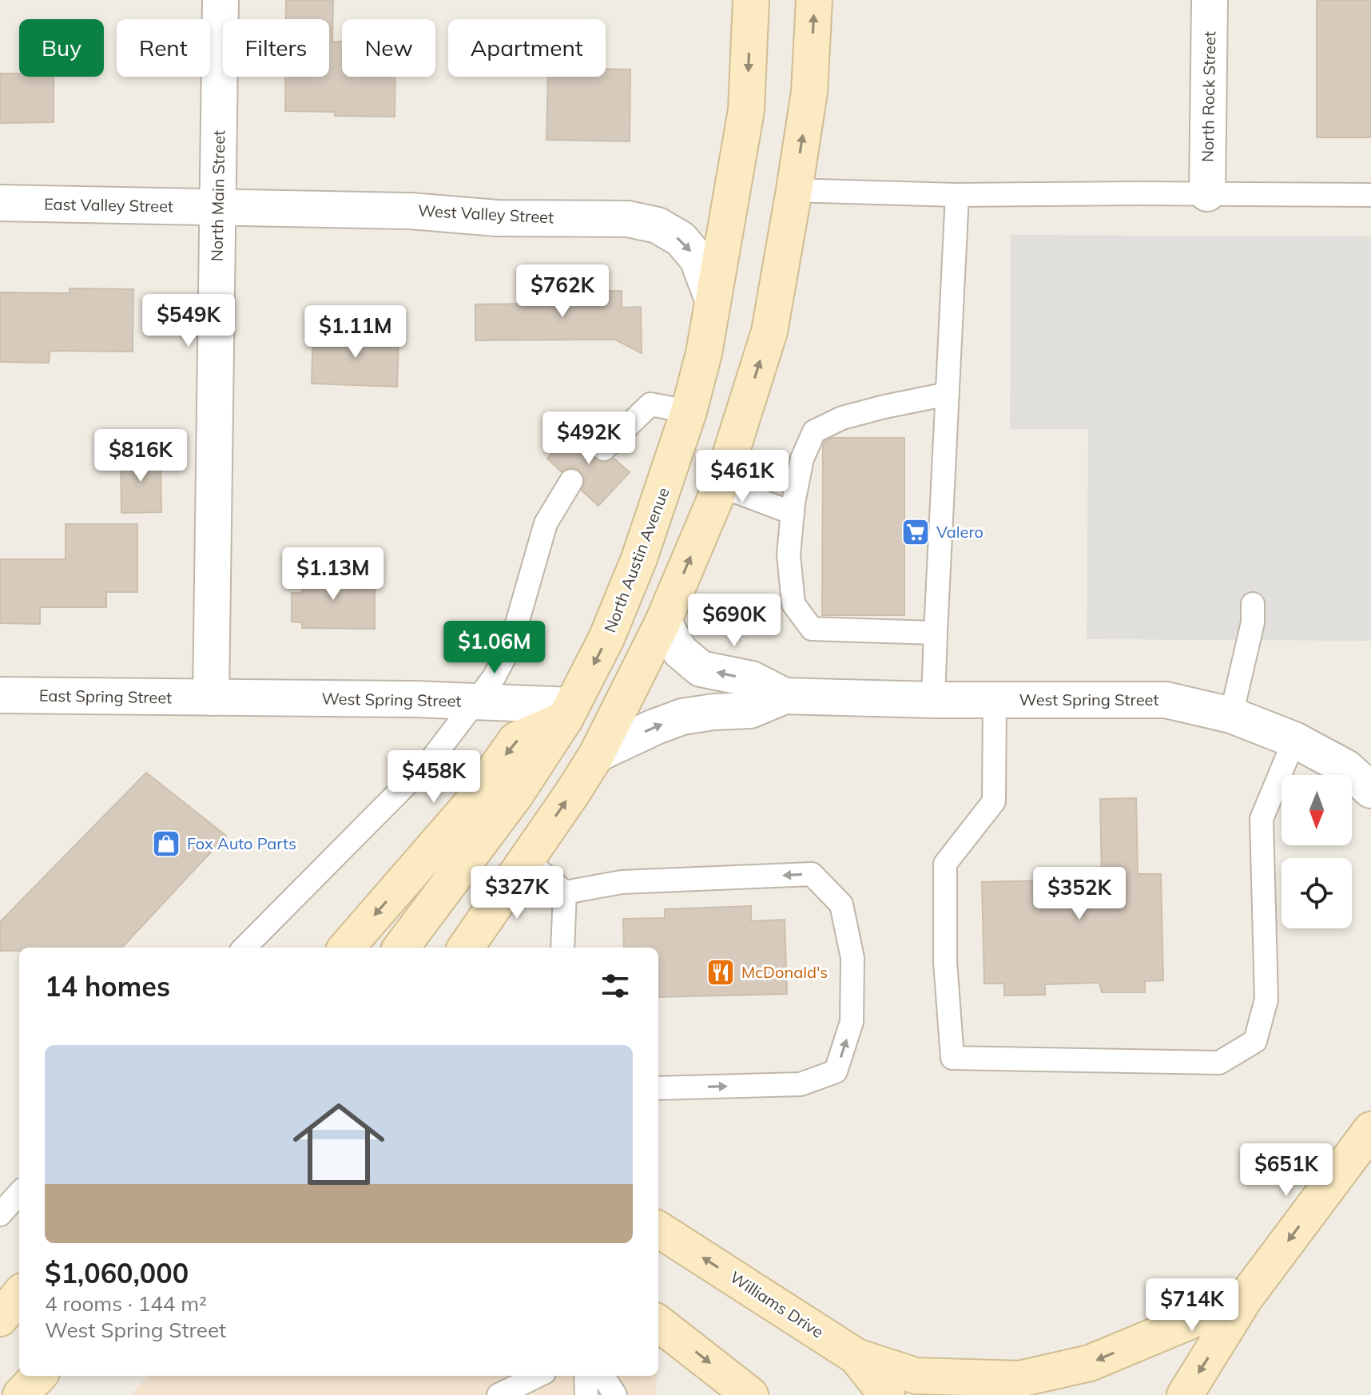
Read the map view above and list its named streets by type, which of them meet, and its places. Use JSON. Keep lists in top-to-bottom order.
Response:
{
  "streets": {
    "main road": ["North Austin Avenue", "Williams Drive"],
    "street": [
      "North Rock Street",
      "North Main Street",
      "East Valley Street",
      "West Valley Street",
      "East Spring Street",
      "West Spring Street"
    ]
  },
  "crossings": [
    ["North Main Street", "East Valley Street"],
    ["North Main Street", "West Valley Street"],
    ["North Main Street", "East Spring Street"],
    ["North Main Street", "West Spring Street"],
    ["East Valley Street", "West Valley Street"],
    ["West Valley Street", "North Austin Avenue"],
    ["North Austin Avenue", "West Spring Street"],
    ["East Spring Street", "West Spring Street"]
  ],
  "one_way": ["West Valley Street"],
  "places": {
    "supermarket": ["Valero"],
    "shop": ["Fox Auto Parts"],
    "restaurant": ["McDonald's"]
  },
  "north": "bottom",
  "page": {
    "chip": [
      "Buy",
      "Rent",
      "Filters",
      "New",
      "Apartment"
    ],
    "price": [
      "$762K",
      "$549K",
      "$1.11M",
      "$492K",
      "$816K",
      "$461K",
      "$1.13M",
      "$690K",
      "$1.06M",
      "$458K",
      "$327K",
      "$352K",
      "$651K",
      "$714K"
    ],
    "heading": "14 homes",
    "list": [
      {
        "name": "$1,060,000",
        "note": "4 rooms · 144 m² · West Spring Street"
      }
    ]
  }
}
